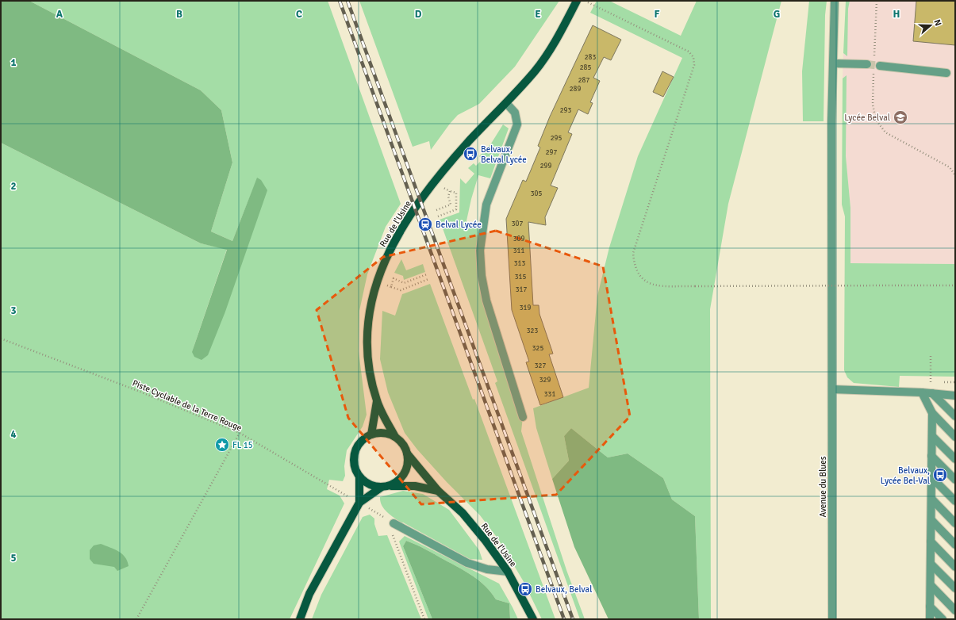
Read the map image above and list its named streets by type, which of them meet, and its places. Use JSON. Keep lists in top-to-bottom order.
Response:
{
  "streets": {
    "main road": ["Rue de l'Usine"],
    "street": ["Avenue du Blues"],
    "path": ["Piste Cyclable de la Terre Rouge"]
  },
  "places": {
    "school or university": ["Lycée Belval"],
    "bus stop": ["Belvaux, Belval Lycée", "Belvaux, Lycée Bel-Val", "Belvaux, Belval"],
    "station": ["Belval Lycée"],
    "place": ["FL 15"]
  },
  "house_numbers": [
    "283",
    "285",
    "287",
    "289",
    "293",
    "295",
    "297",
    "299",
    "305",
    "307",
    "309",
    "311",
    "313",
    "315",
    "317",
    "319",
    "323",
    "325",
    "327",
    "329",
    "331"
  ],
  "north": "right",
  "grid": {
    "columns": [
      "A",
      "B",
      "C",
      "D",
      "E",
      "F",
      "G",
      "H"
    ],
    "rows": [
      "1",
      "2",
      "3",
      "4",
      "5"
    ]
  }
}
